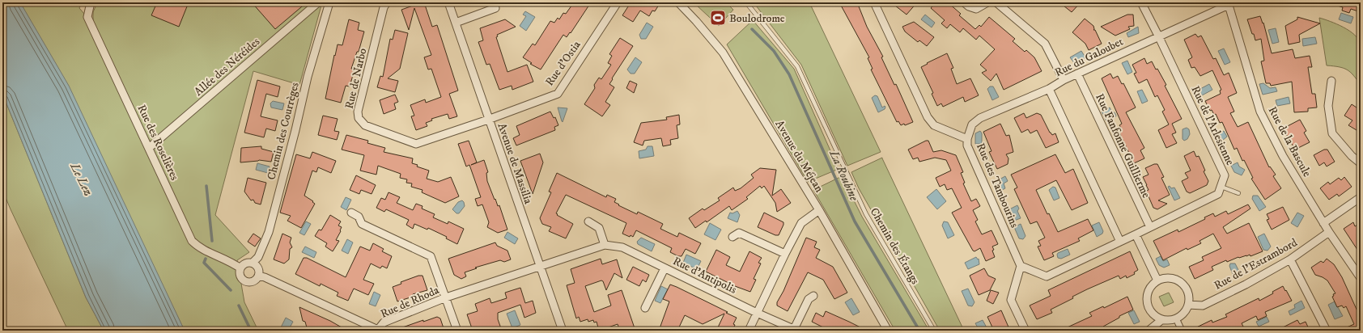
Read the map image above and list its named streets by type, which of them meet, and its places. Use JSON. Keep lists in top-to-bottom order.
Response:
{
  "streets": {
    "street": [
      "Rue du Galoubet",
      "Rue d'Ostia",
      "Allée des Néréides",
      "Rue de Narbo",
      "Rue de l'Arlesienne",
      "Chemin des Courrèges",
      "Rue de la Bascule",
      "Rue des Roselières",
      "Rue Fanfonne Guillierme",
      "Avenue du Méjean",
      "Avenue de Massilia",
      "Rue des Tambourins",
      "Rue de l'Estrambord",
      "Rue d'Antipolis",
      "Rue de Rhoda"
    ],
    "lane": ["Chemin des Étangs"]
  },
  "crossings": [
    ["Rue du Galoubet", "Rue de l'Arlesienne"],
    ["Rue du Galoubet", "Rue de la Bascule"],
    ["Rue du Galoubet", "Rue Fanfonne Guillierme"],
    ["Rue du Galoubet", "Rue des Tambourins"],
    ["Rue d'Ostia", "Rue de Narbo"],
    ["Rue d'Ostia", "Avenue de Massilia"],
    ["Allée des Néréides", "Rue des Roselières"],
    ["Rue de Narbo", "Avenue de Massilia"],
    ["Chemin des Courrèges", "Rue des Roselières"],
    ["Chemin des Courrèges", "Rue de Rhoda"],
    ["Rue de la Bascule", "Rue de l'Estrambord"],
    ["Rue des Roselières", "Rue de Rhoda"],
    ["Avenue de Massilia", "Rue d'Antipolis"],
    ["Avenue de Massilia", "Rue de Rhoda"],
    ["Rue d'Antipolis", "Rue de Rhoda"]
  ],
  "water": ["La Roubine", "Le Lez"],
  "places": {
    "sports": ["Boulodrome"]
  }
}
